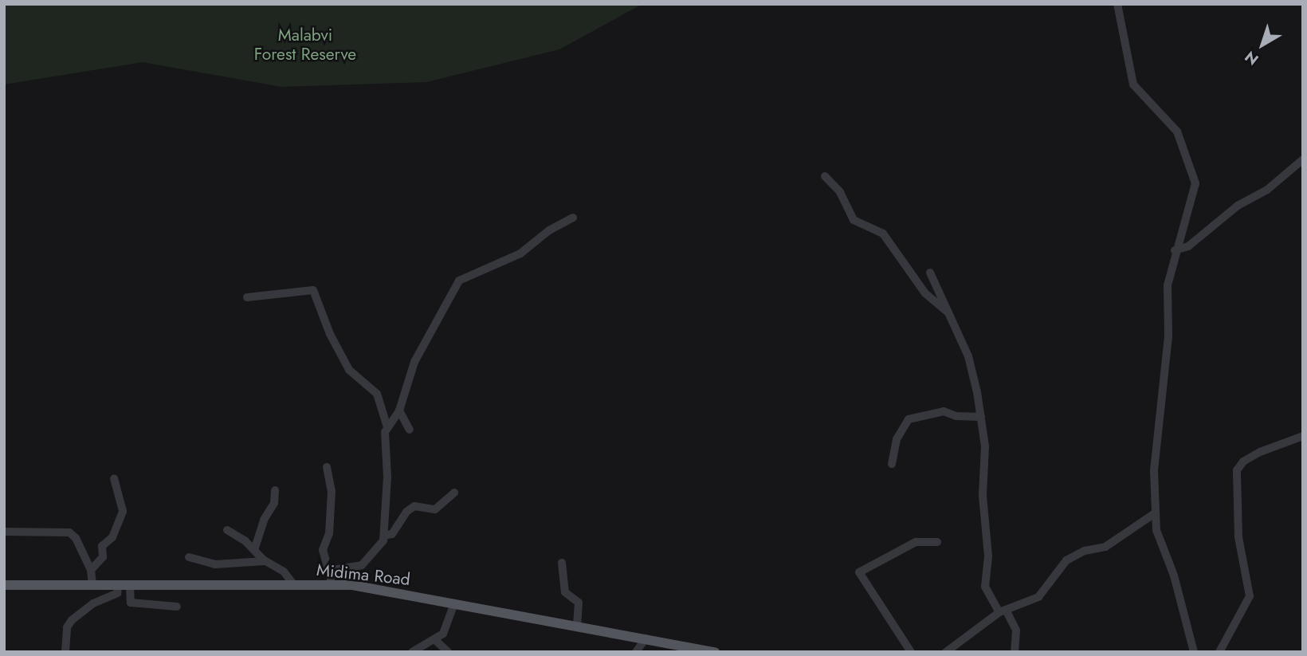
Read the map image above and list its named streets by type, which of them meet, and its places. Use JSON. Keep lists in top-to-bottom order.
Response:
{
  "streets": {
    "main road": ["Midima Road"]
  },
  "parks": ["Malabvi Forest Reserve"],
  "north": "bottom left"
}
